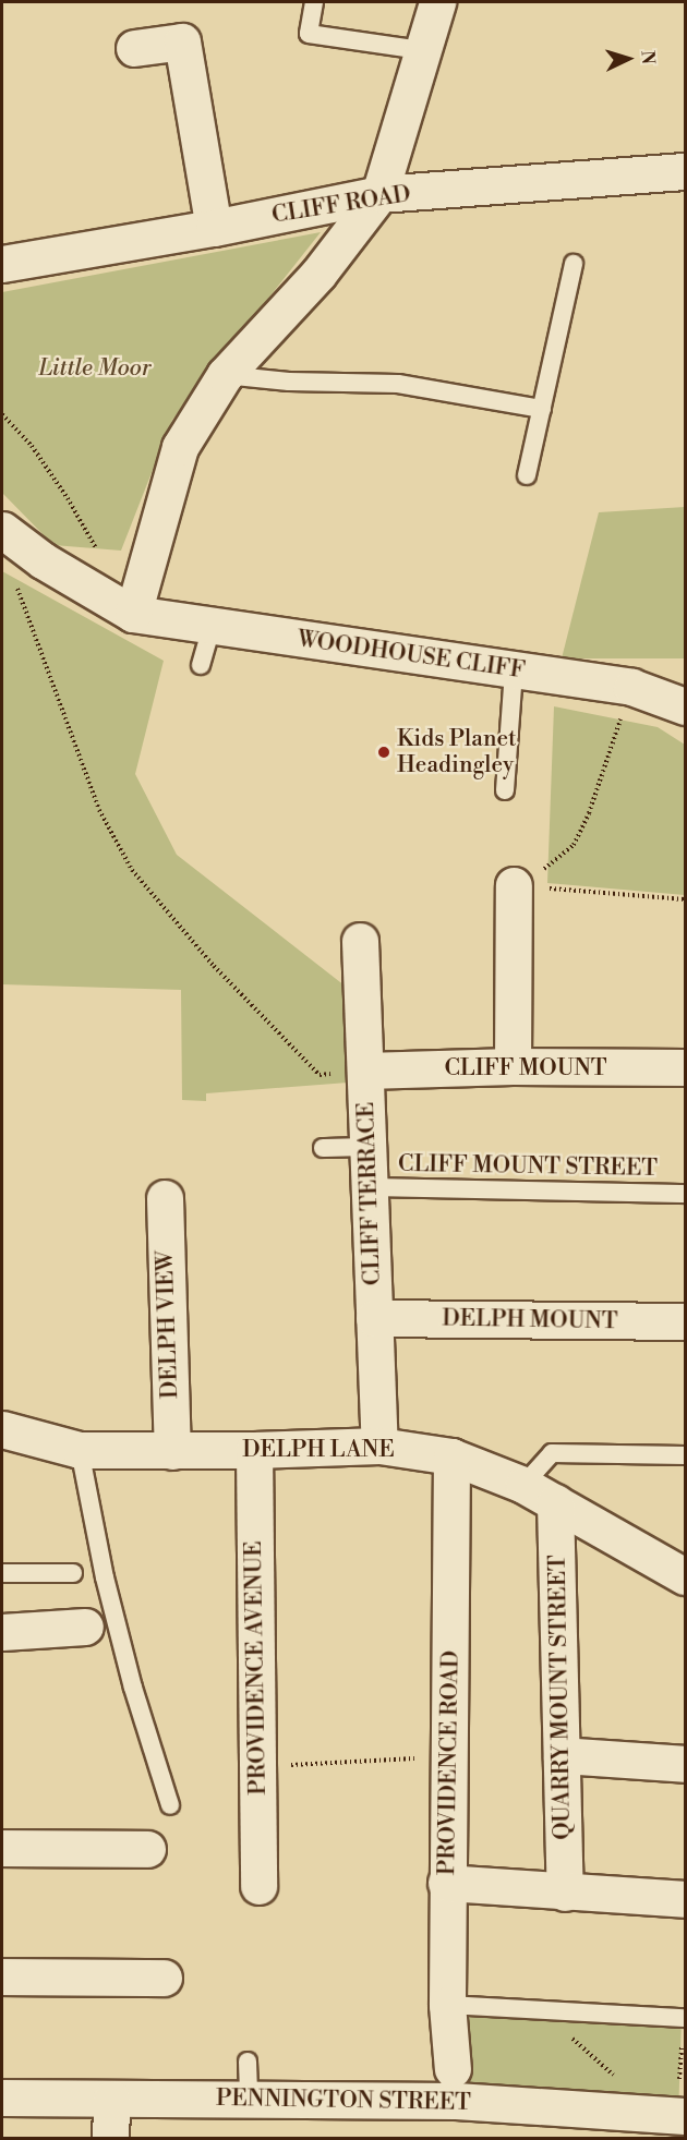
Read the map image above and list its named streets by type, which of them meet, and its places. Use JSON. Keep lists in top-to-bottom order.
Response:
{
  "streets": {
    "street": [
      "CLIFF ROAD",
      "WOODHOUSE CLIFF",
      "CLIFF MOUNT",
      "CLIFF TERRACE",
      "DELPH MOUNT",
      "DELPH VIEW",
      "DELPH LANE",
      "PROVIDENCE AVENUE",
      "QUARRY MOUNT STREET",
      "PROVIDENCE ROAD",
      "PENNINGTON STREET"
    ],
    "lane": ["CLIFF MOUNT STREET"]
  },
  "crossings": [
    ["CLIFF MOUNT", "CLIFF TERRACE"],
    ["CLIFF MOUNT STREET", "CLIFF TERRACE"],
    ["CLIFF TERRACE", "DELPH MOUNT"],
    ["CLIFF TERRACE", "DELPH LANE"],
    ["DELPH VIEW", "DELPH LANE"],
    ["DELPH LANE", "PROVIDENCE AVENUE"],
    ["DELPH LANE", "QUARRY MOUNT STREET"],
    ["DELPH LANE", "PROVIDENCE ROAD"]
  ],
  "parks": ["Little Moor"],
  "places": ["Kids Planet Headingley"],
  "north": "right"
}
